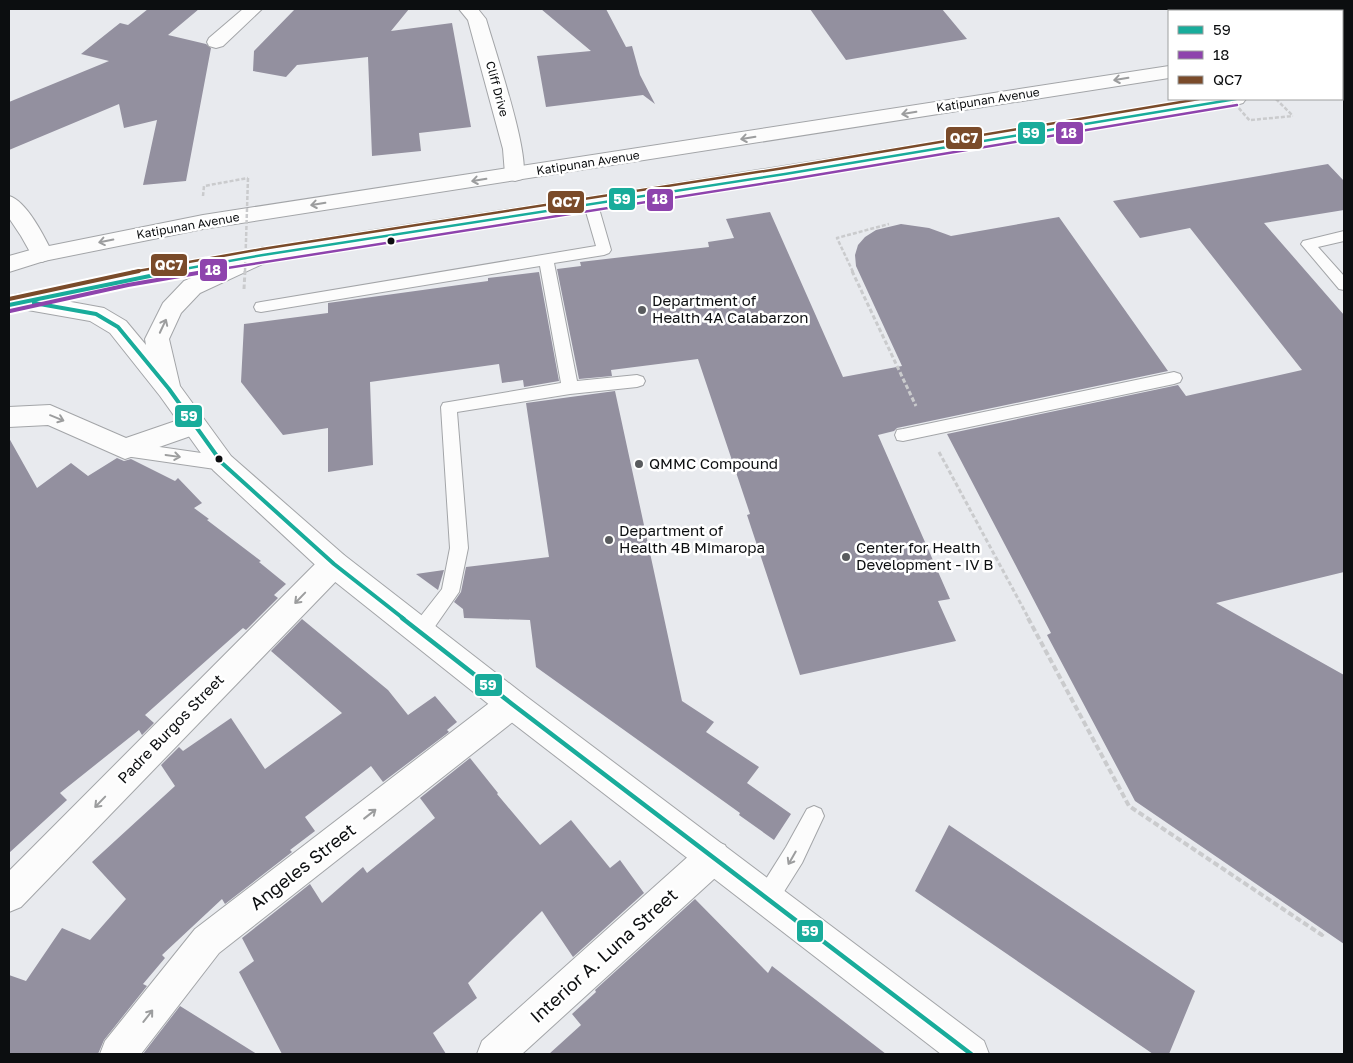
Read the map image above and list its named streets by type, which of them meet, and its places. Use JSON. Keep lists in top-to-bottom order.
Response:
{
  "streets": {
    "main road": [
      "Cliff Drive",
      "Katipunan Avenue",
      "Padre Burgos Street",
      "Angeles Street",
      "Interior A. Luna Street"
    ]
  },
  "crossings": [
    ["Cliff Drive", "Katipunan Avenue"]
  ],
  "one_way": ["Padre Burgos Street", "Angeles Street"],
  "places": [
    "Department of Health 4A Calabarzon",
    "QMMC Compound",
    "Department of Health 4B Mimaropa",
    "Center for Health Development - IV B"
  ],
  "lines": ["transit line 59", "transit line QC7", "transit line 18"],
  "legend": ["59", "18", "QC7"]
}
